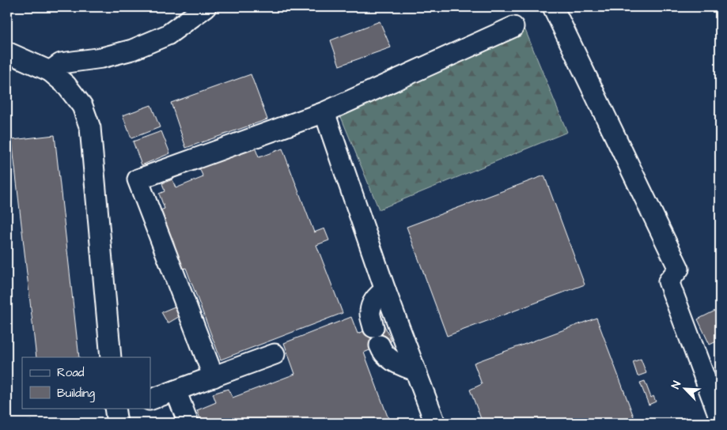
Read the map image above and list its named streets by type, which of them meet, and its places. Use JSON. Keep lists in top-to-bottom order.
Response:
{
  "legend": ["Road", "Building"],
  "north": "top left"
}
